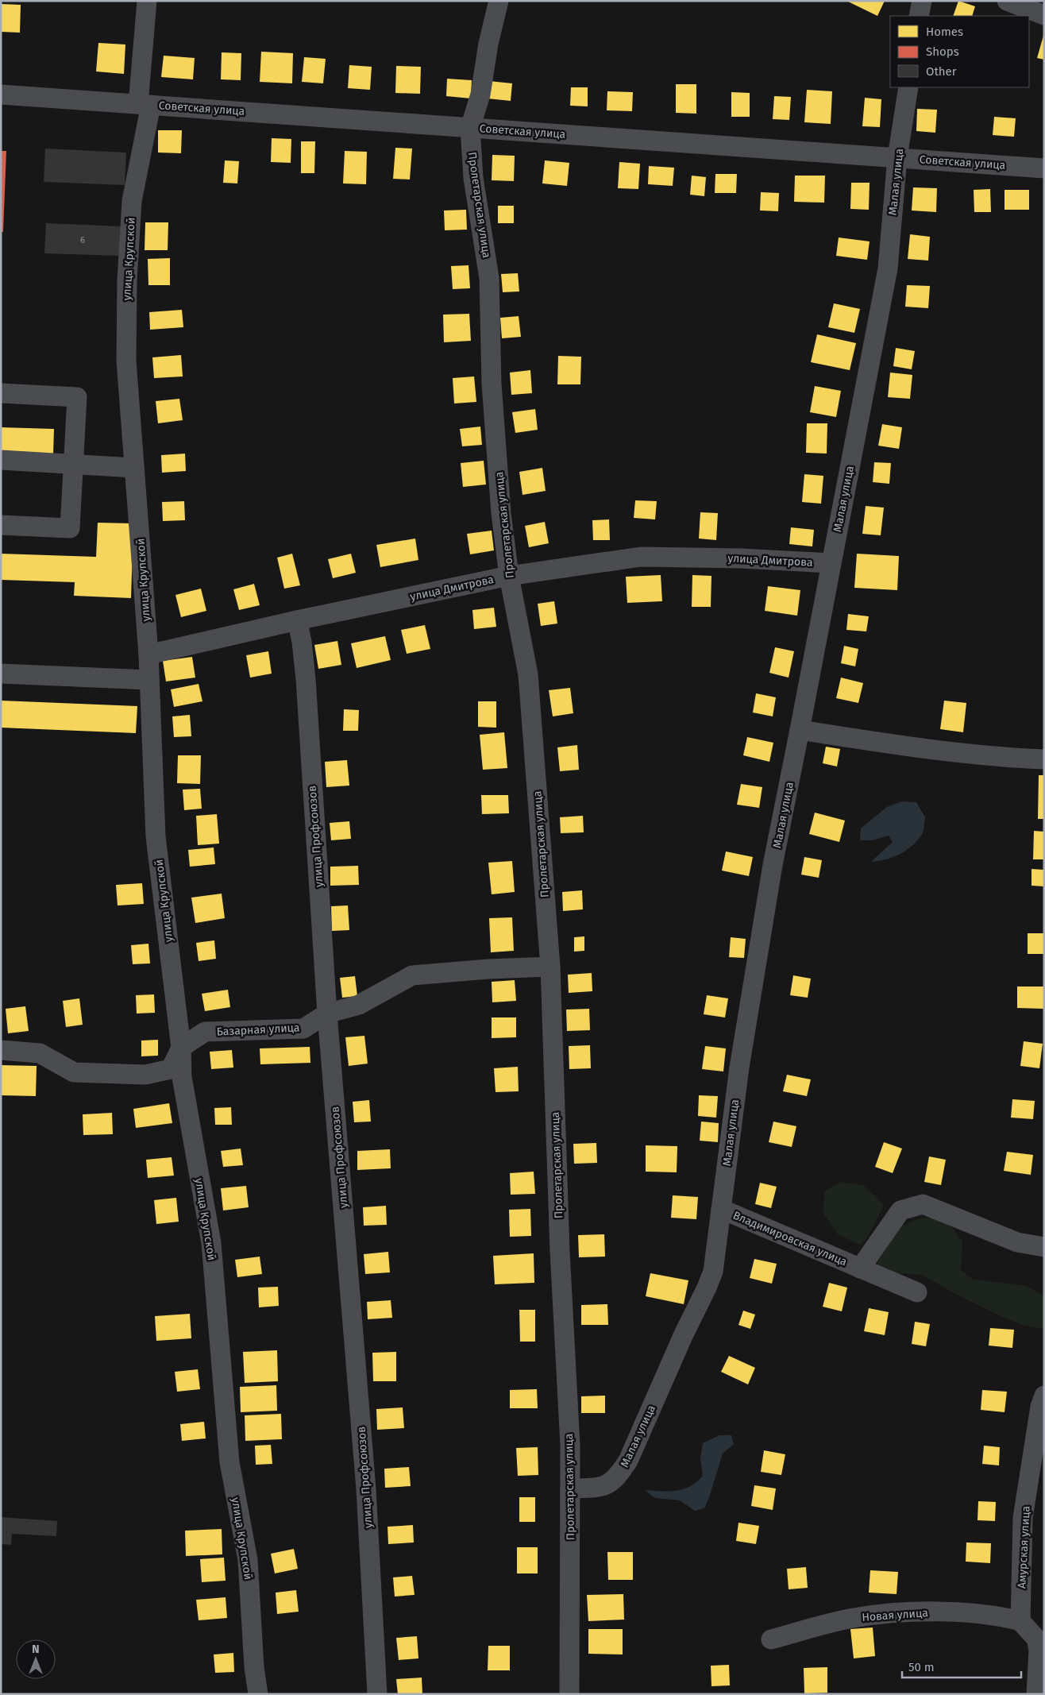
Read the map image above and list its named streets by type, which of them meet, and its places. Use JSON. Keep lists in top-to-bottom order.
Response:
{
  "streets": {
    "street": [
      "Советская улица",
      "Малая улица",
      "Пролетарская улица",
      "улица Крупской",
      "улица Дмитрова",
      "улица Профсоюзов",
      "Базарная улица",
      "Владимировская улица",
      "Амурская улица",
      "Новая улица"
    ]
  },
  "crossings": [
    ["Советская улица", "Малая улица"],
    ["Советская улица", "Пролетарская улица"],
    ["Советская улица", "улица Крупской"],
    ["Малая улица", "Пролетарская улица"],
    ["Малая улица", "улица Дмитрова"],
    ["Малая улица", "Владимировская улица"],
    ["Пролетарская улица", "улица Дмитрова"],
    ["Пролетарская улица", "Базарная улица"],
    ["улица Крупской", "улица Дмитрова"],
    ["улица Крупской", "Базарная улица"],
    ["улица Дмитрова", "улица Профсоюзов"],
    ["улица Профсоюзов", "Базарная улица"],
    ["Амурская улица", "Новая улица"]
  ],
  "house_numbers": ["6"],
  "legend": ["Homes", "Shops", "Other"],
  "scale_bar": "50 m",
  "north": "top"
}
